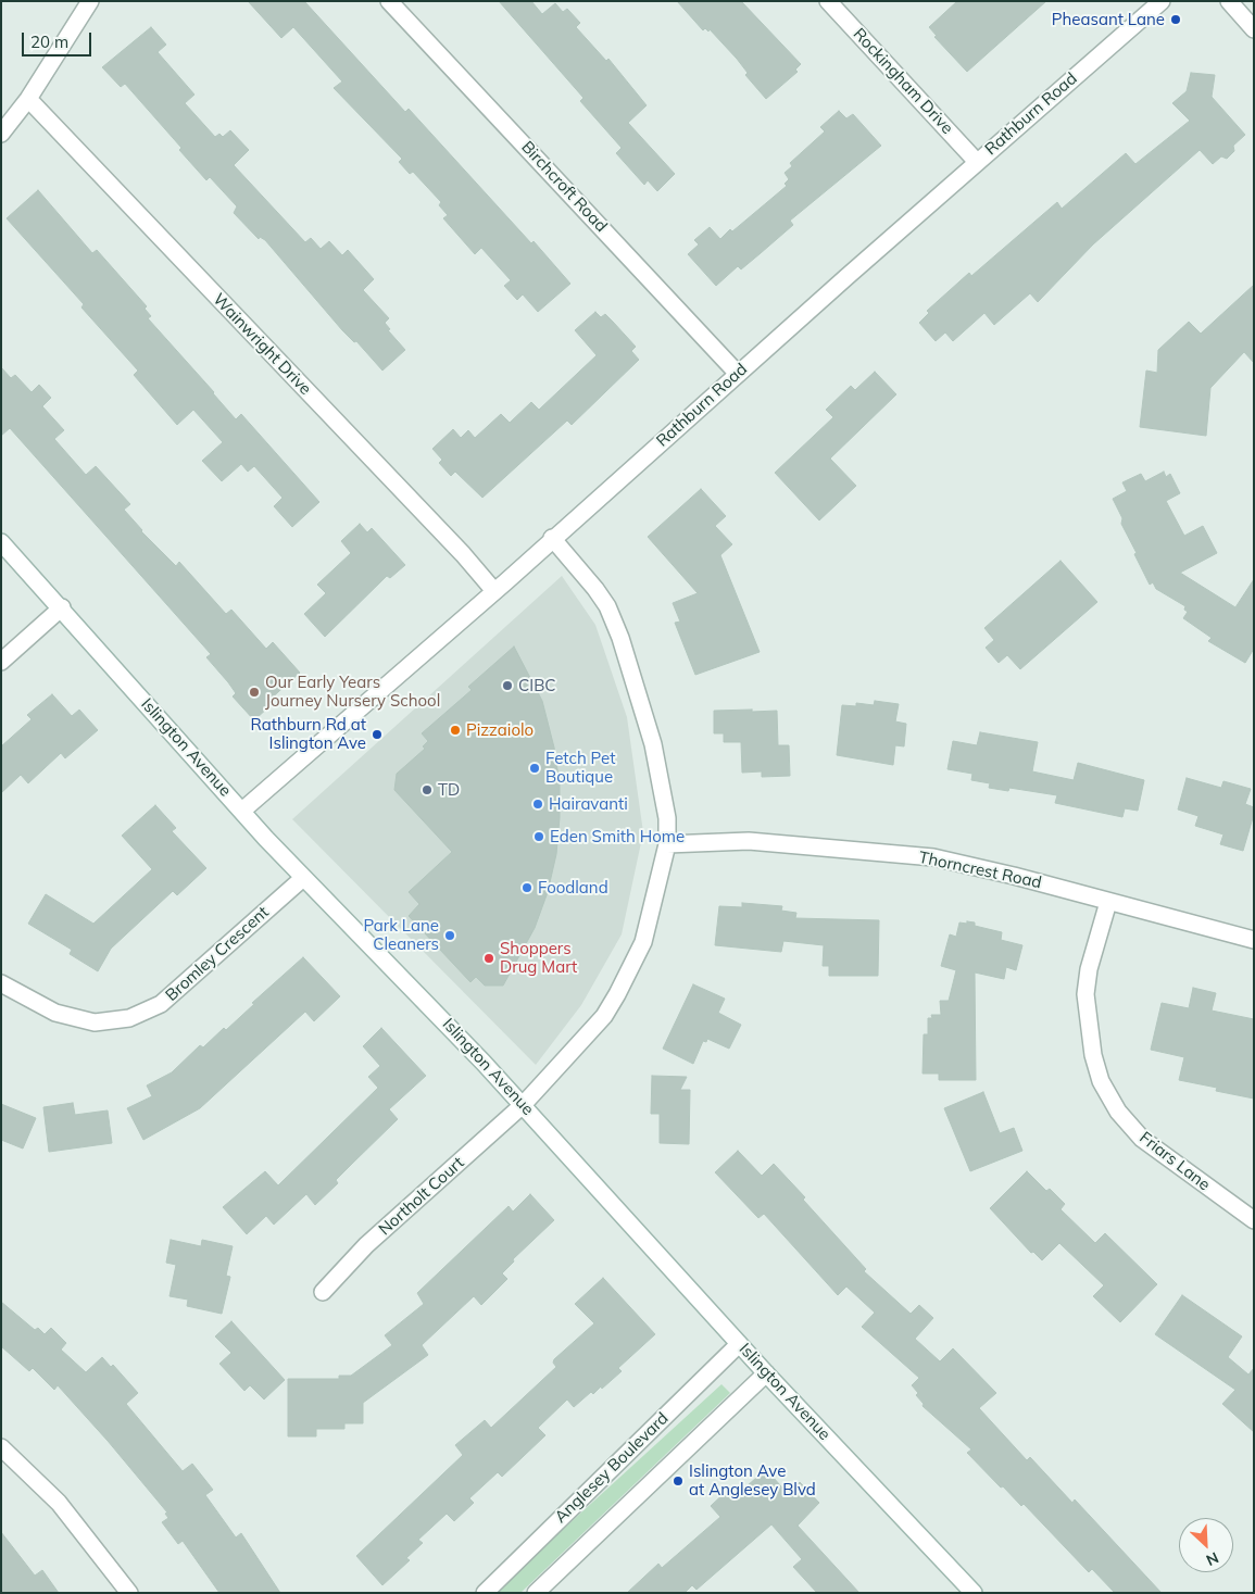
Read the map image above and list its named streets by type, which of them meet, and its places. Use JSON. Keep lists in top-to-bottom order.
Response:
{
  "streets": {
    "street": [
      "Rockingham Drive",
      "Rathburn Road",
      "Birchcroft Road",
      "Wainwright Drive",
      "Islington Avenue",
      "Thorncrest Road",
      "Bromley Crescent",
      "Friars Lane",
      "Northolt Court",
      "Anglesey Boulevard"
    ]
  },
  "crossings": [
    ["Rockingham Drive", "Rathburn Road"],
    ["Rathburn Road", "Birchcroft Road"],
    ["Rathburn Road", "Wainwright Drive"],
    ["Rathburn Road", "Islington Avenue"],
    ["Islington Avenue", "Bromley Crescent"],
    ["Islington Avenue", "Northolt Court"],
    ["Islington Avenue", "Anglesey Boulevard"],
    ["Thorncrest Road", "Friars Lane"]
  ],
  "places": [
    "Pheasant Lane",
    "CIBC",
    "Our Early Years Journey Nursery School",
    "Pizzaiolo",
    "Rathburn Rd at Islington Ave",
    "Fetch Pet Boutique",
    "TD",
    "Hairavanti",
    "Eden Smith Home",
    "Foodland",
    "Park Lane Cleaners",
    "Shoppers Drug Mart",
    "Islington Ave at Anglesey Blvd"
  ],
  "scale_bar": "20 m",
  "north": "bottom right"
}
